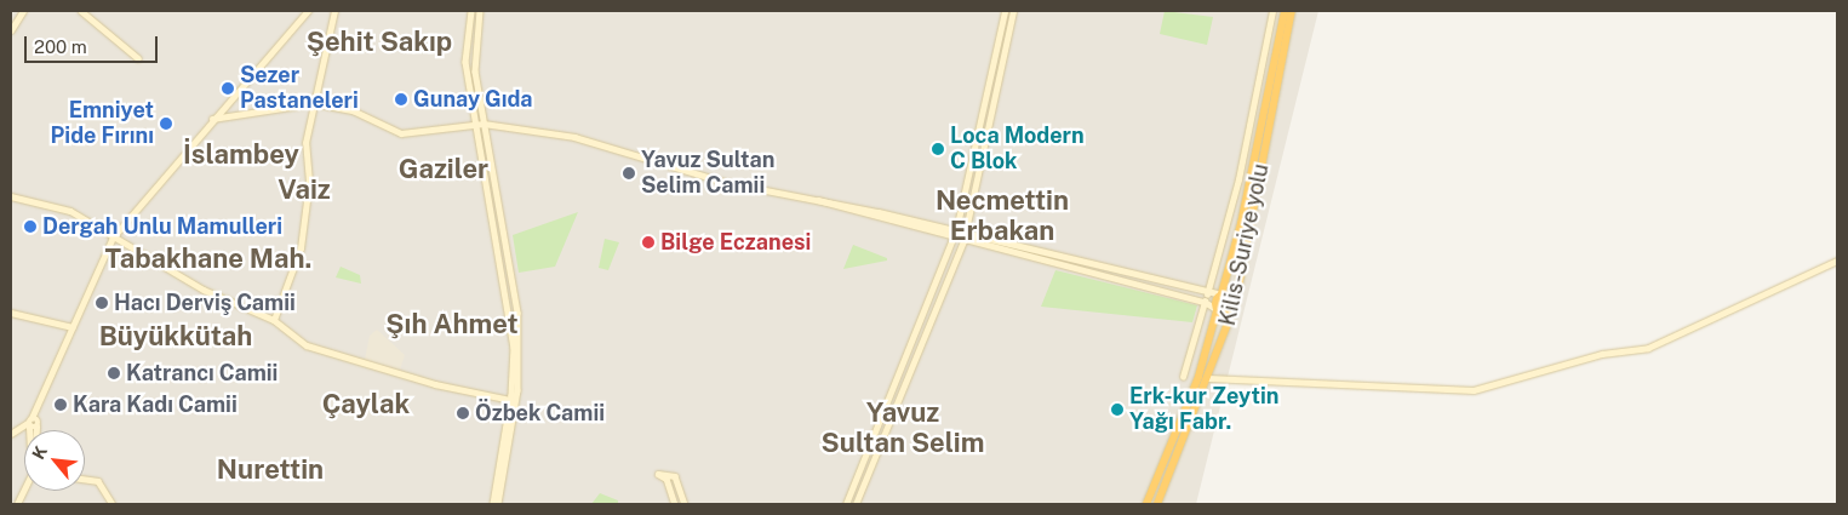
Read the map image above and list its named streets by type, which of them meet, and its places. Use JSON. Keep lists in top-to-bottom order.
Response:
{
  "streets": {
    "highway": ["Kilis-Suriye yolu"]
  },
  "districts": [
    "Şehit Sakıp",
    "İslambey",
    "Gaziler",
    "Vaiz",
    "Necmettin Erbakan",
    "Tabakhane Mah.",
    "Şıh Ahmet",
    "Büyükkütah",
    "Çaylak",
    "Yavuz Sultan Selim",
    "Nurettin"
  ],
  "places": [
    "Sezer Pastaneleri",
    "Gunay Gıda",
    "Emniyet Pide Fırını",
    "Loca Modern C Blok",
    "Yavuz Sultan Selim Camii",
    "Dergah Unlu Mamulleri",
    "Bilge Eczanesi",
    "Hacı Derviş Camii",
    "Katrancı Camii",
    "Kara Kadı Camii",
    "Erk-kur Zeytin Yağı Fabr.",
    "Özbek Camii"
  ],
  "scale_bar": "200 m",
  "north": "top left"
}
